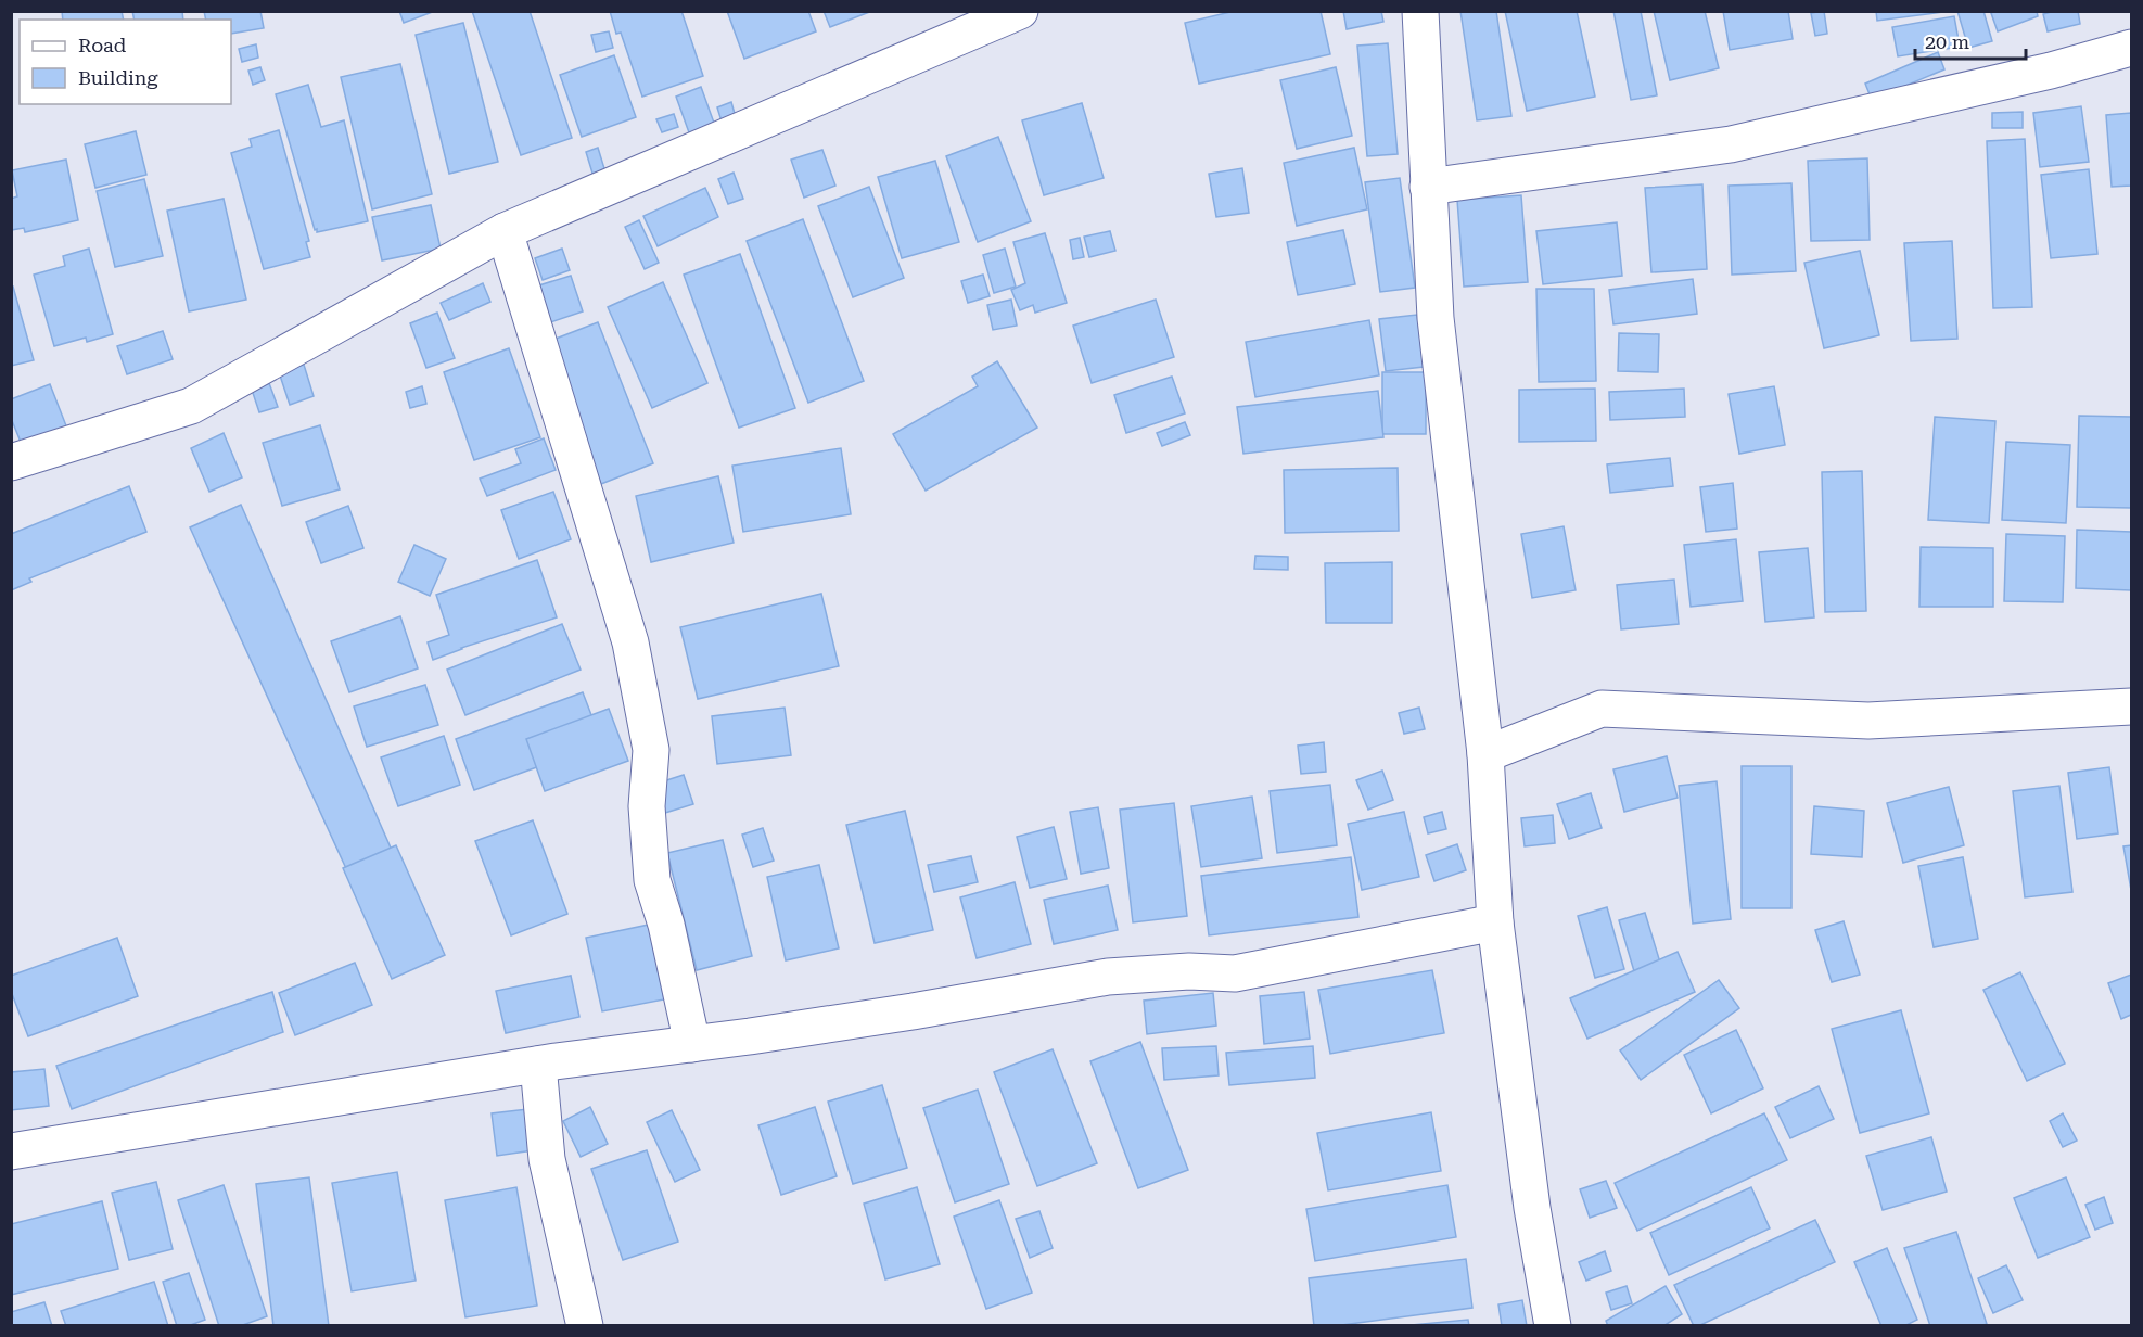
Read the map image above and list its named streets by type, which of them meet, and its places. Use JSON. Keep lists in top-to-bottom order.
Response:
{
  "legend": ["Road", "Building"],
  "scale_bar": "20 m"
}
